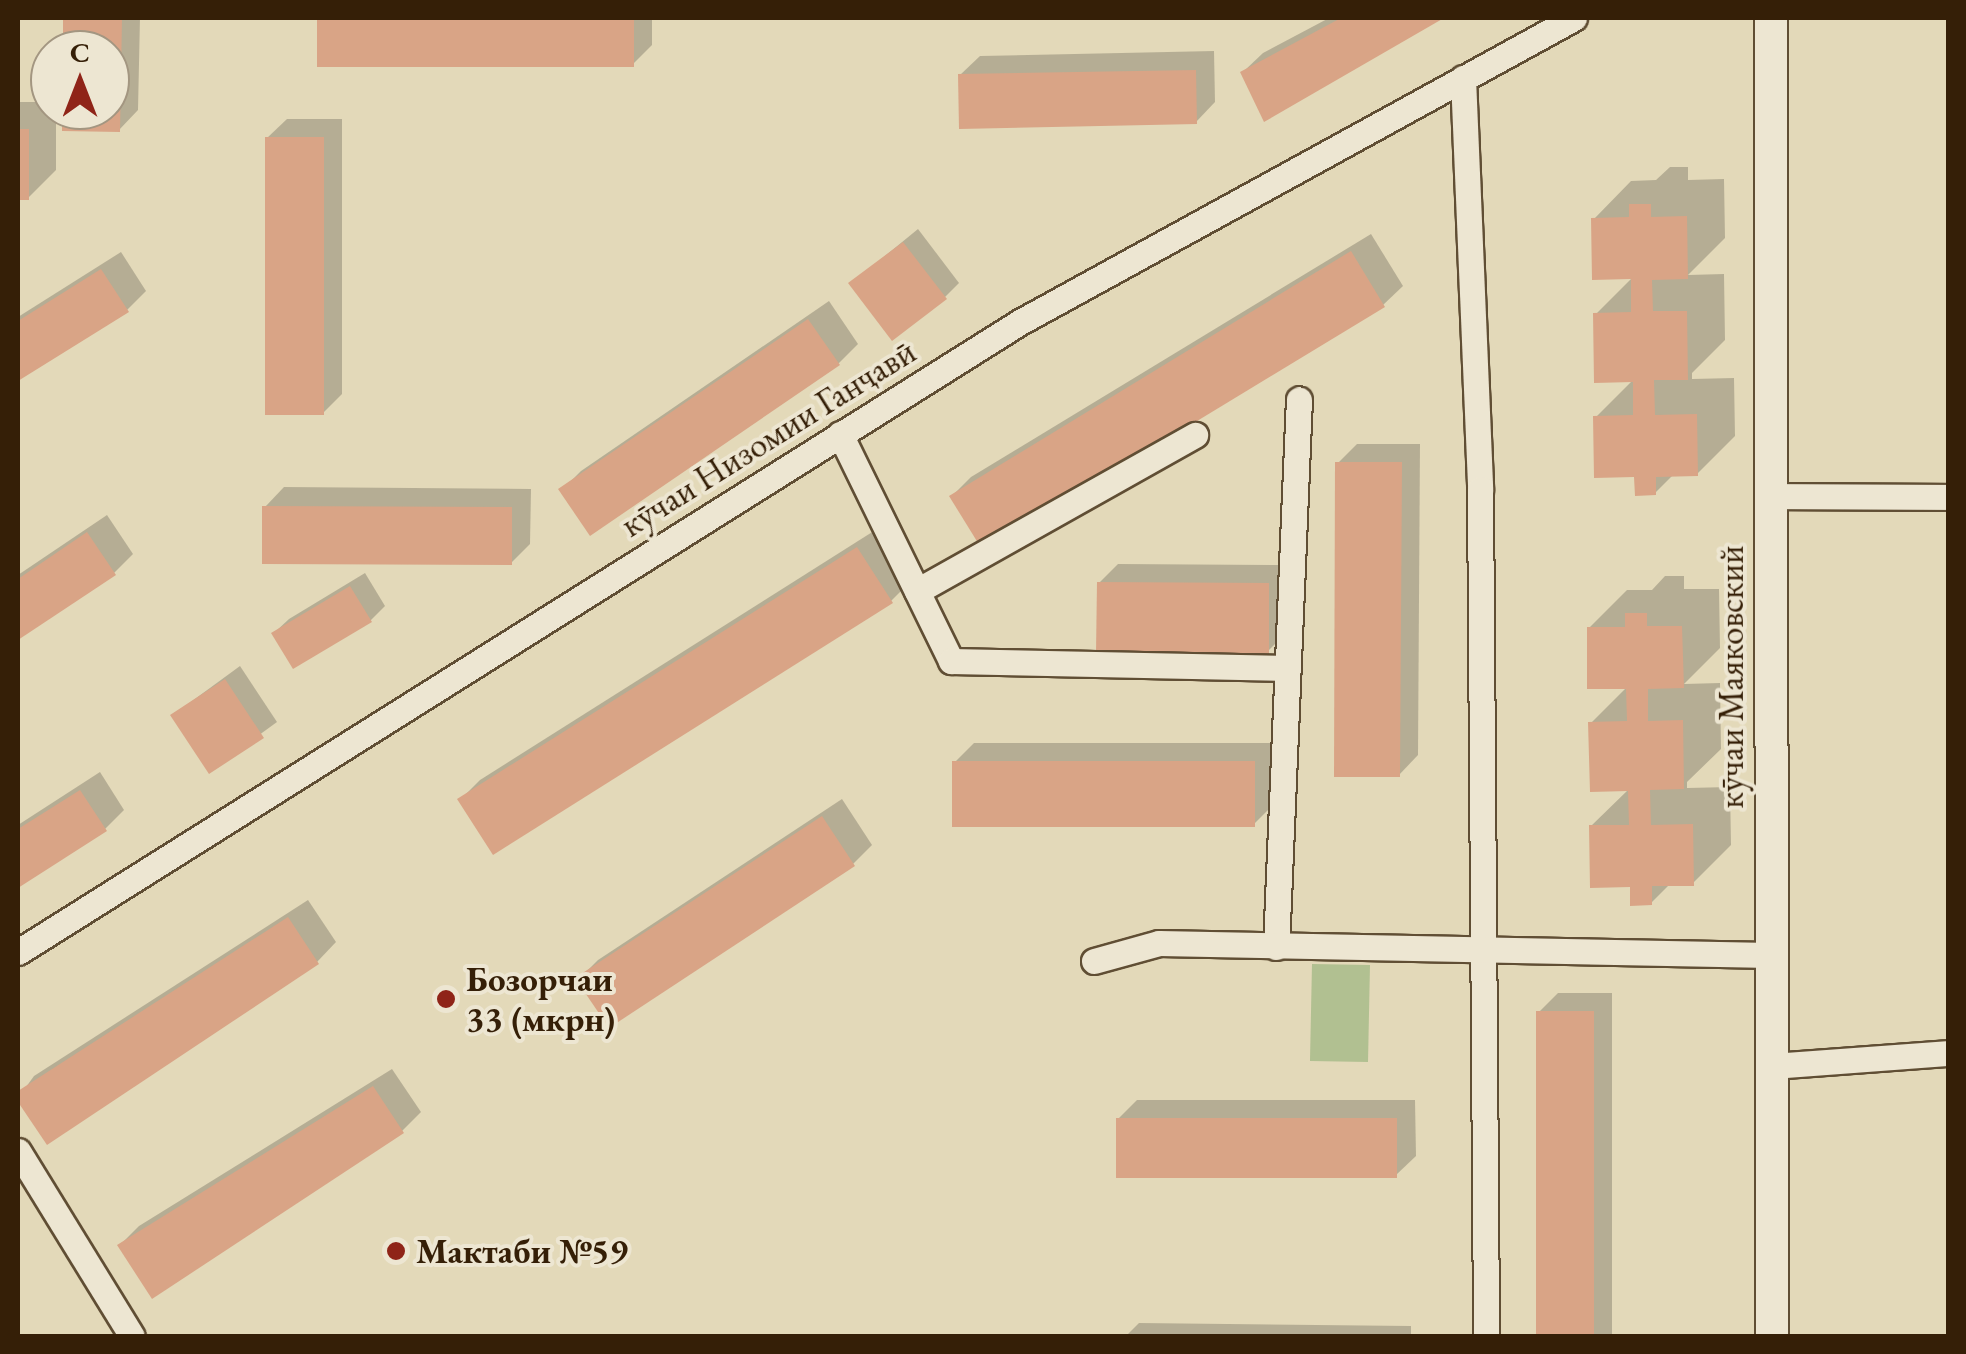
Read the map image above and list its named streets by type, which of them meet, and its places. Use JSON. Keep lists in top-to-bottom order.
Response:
{
  "streets": {
    "street": ["кӯчаи Низомии Ганҷавӣ", "кӯчаи Маяковский"]
  },
  "places": ["Бозорчаи 33 (мкрн)", "Мактаби №59"],
  "north": "top"
}
